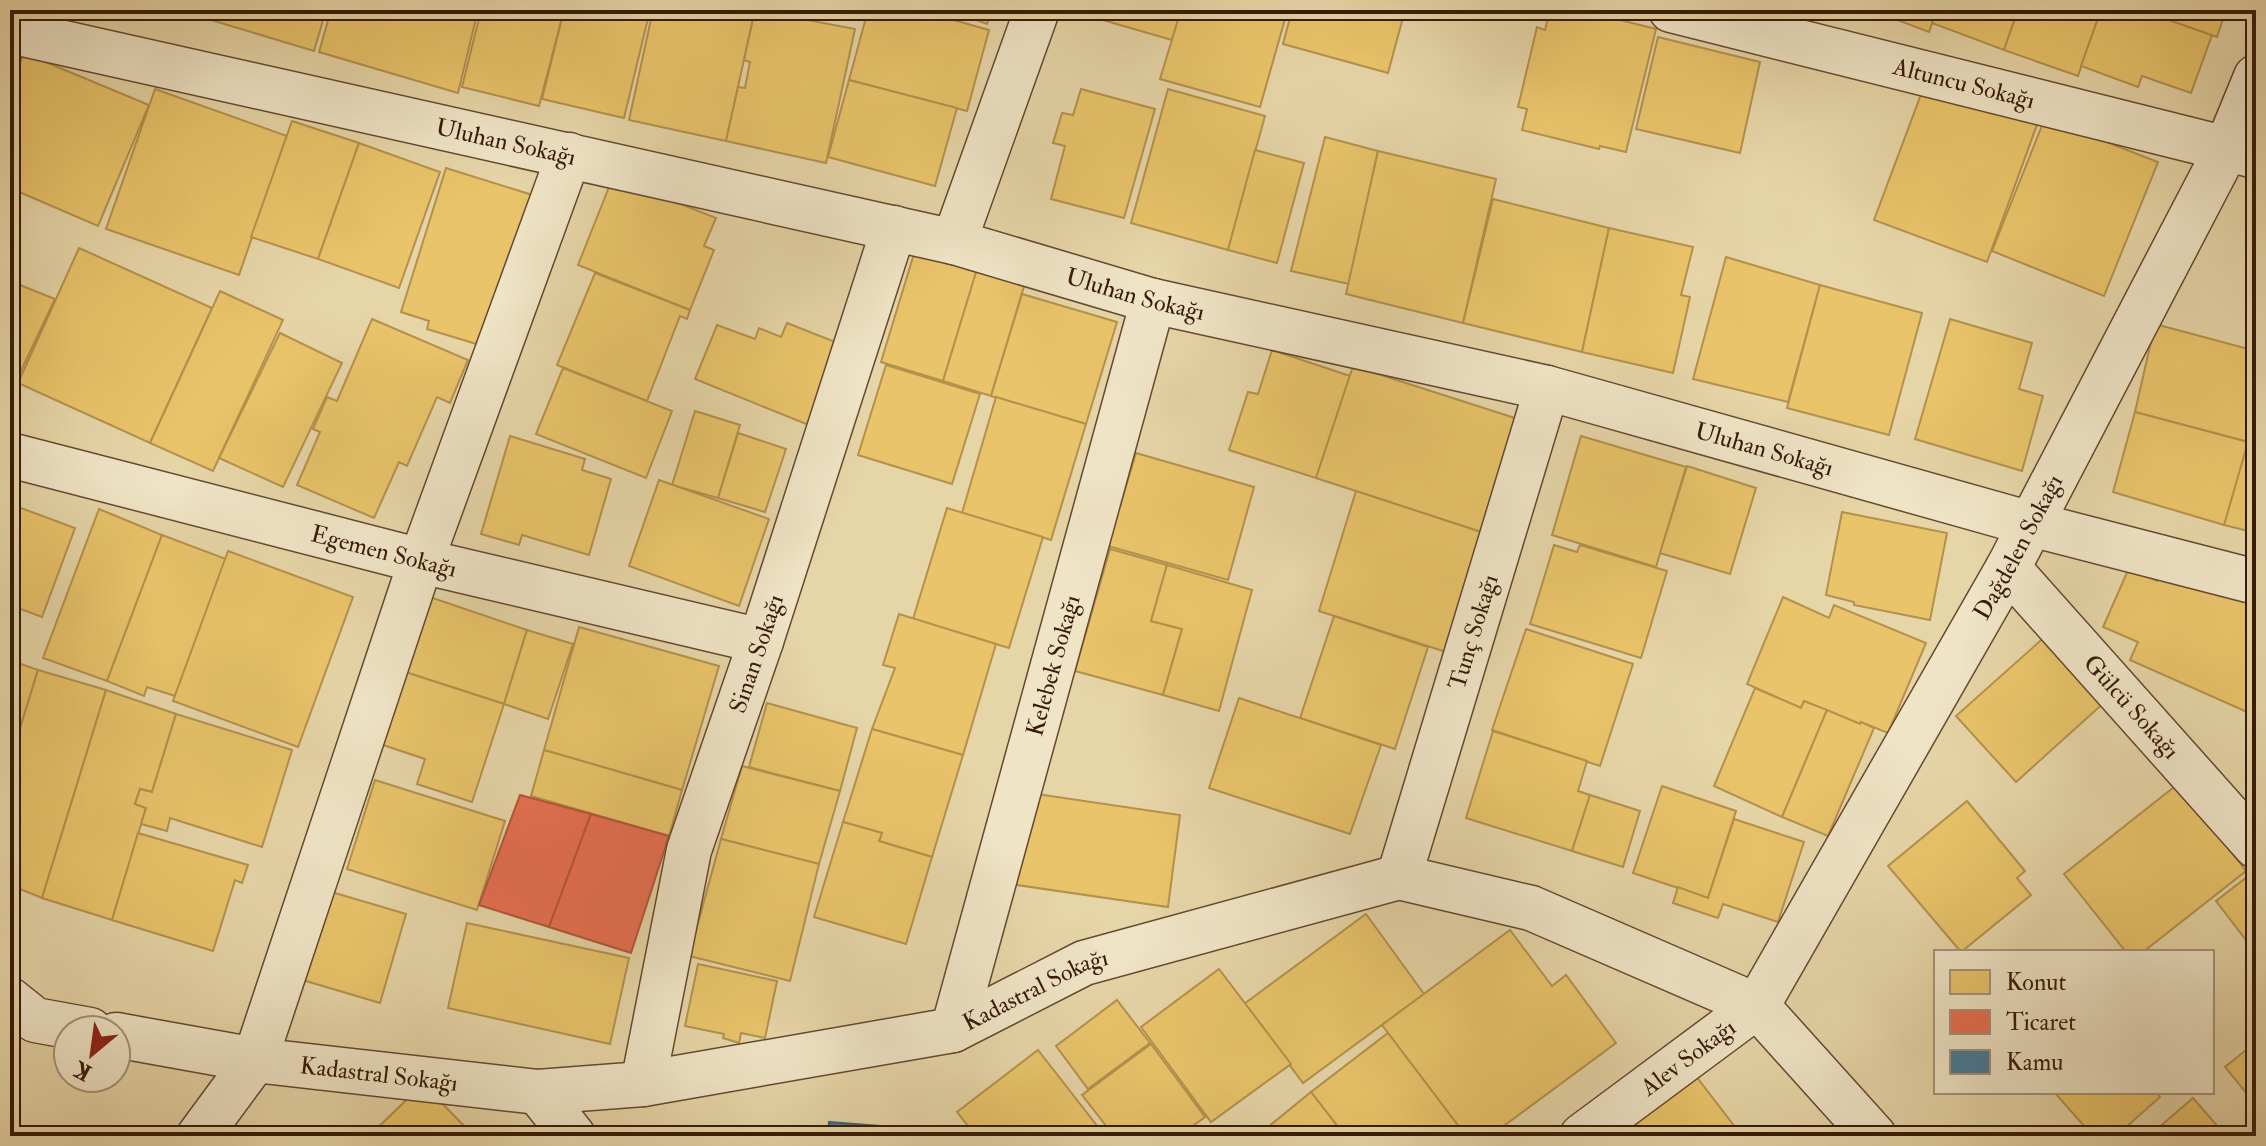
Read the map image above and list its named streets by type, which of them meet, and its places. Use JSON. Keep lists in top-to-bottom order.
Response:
{
  "streets": {
    "street": [
      "Altuncu Sokağı",
      "Uluhan Sokağı",
      "Dağdelen Sokağı",
      "Egemen Sokağı",
      "Tunç Sokağı",
      "Sinan Sokağı",
      "Kelebek Sokağı",
      "Gülcü Sokağı",
      "Kadastral Sokağı",
      "Alev Sokağı"
    ]
  },
  "crossings": [
    ["Altuncu Sokağı", "Dağdelen Sokağı"],
    ["Uluhan Sokağı", "Dağdelen Sokağı"],
    ["Uluhan Sokağı", "Tunç Sokağı"],
    ["Uluhan Sokağı", "Sinan Sokağı"],
    ["Uluhan Sokağı", "Kelebek Sokağı"],
    ["Dağdelen Sokağı", "Gülcü Sokağı"],
    ["Dağdelen Sokağı", "Kadastral Sokağı"],
    ["Dağdelen Sokağı", "Alev Sokağı"],
    ["Egemen Sokağı", "Sinan Sokağı"],
    ["Tunç Sokağı", "Kadastral Sokağı"],
    ["Sinan Sokağı", "Kadastral Sokağı"],
    ["Kelebek Sokağı", "Kadastral Sokağı"],
    ["Kadastral Sokağı", "Alev Sokağı"]
  ],
  "legend": ["Konut", "Ticaret", "Kamu"],
  "north": "bottom left"
}
